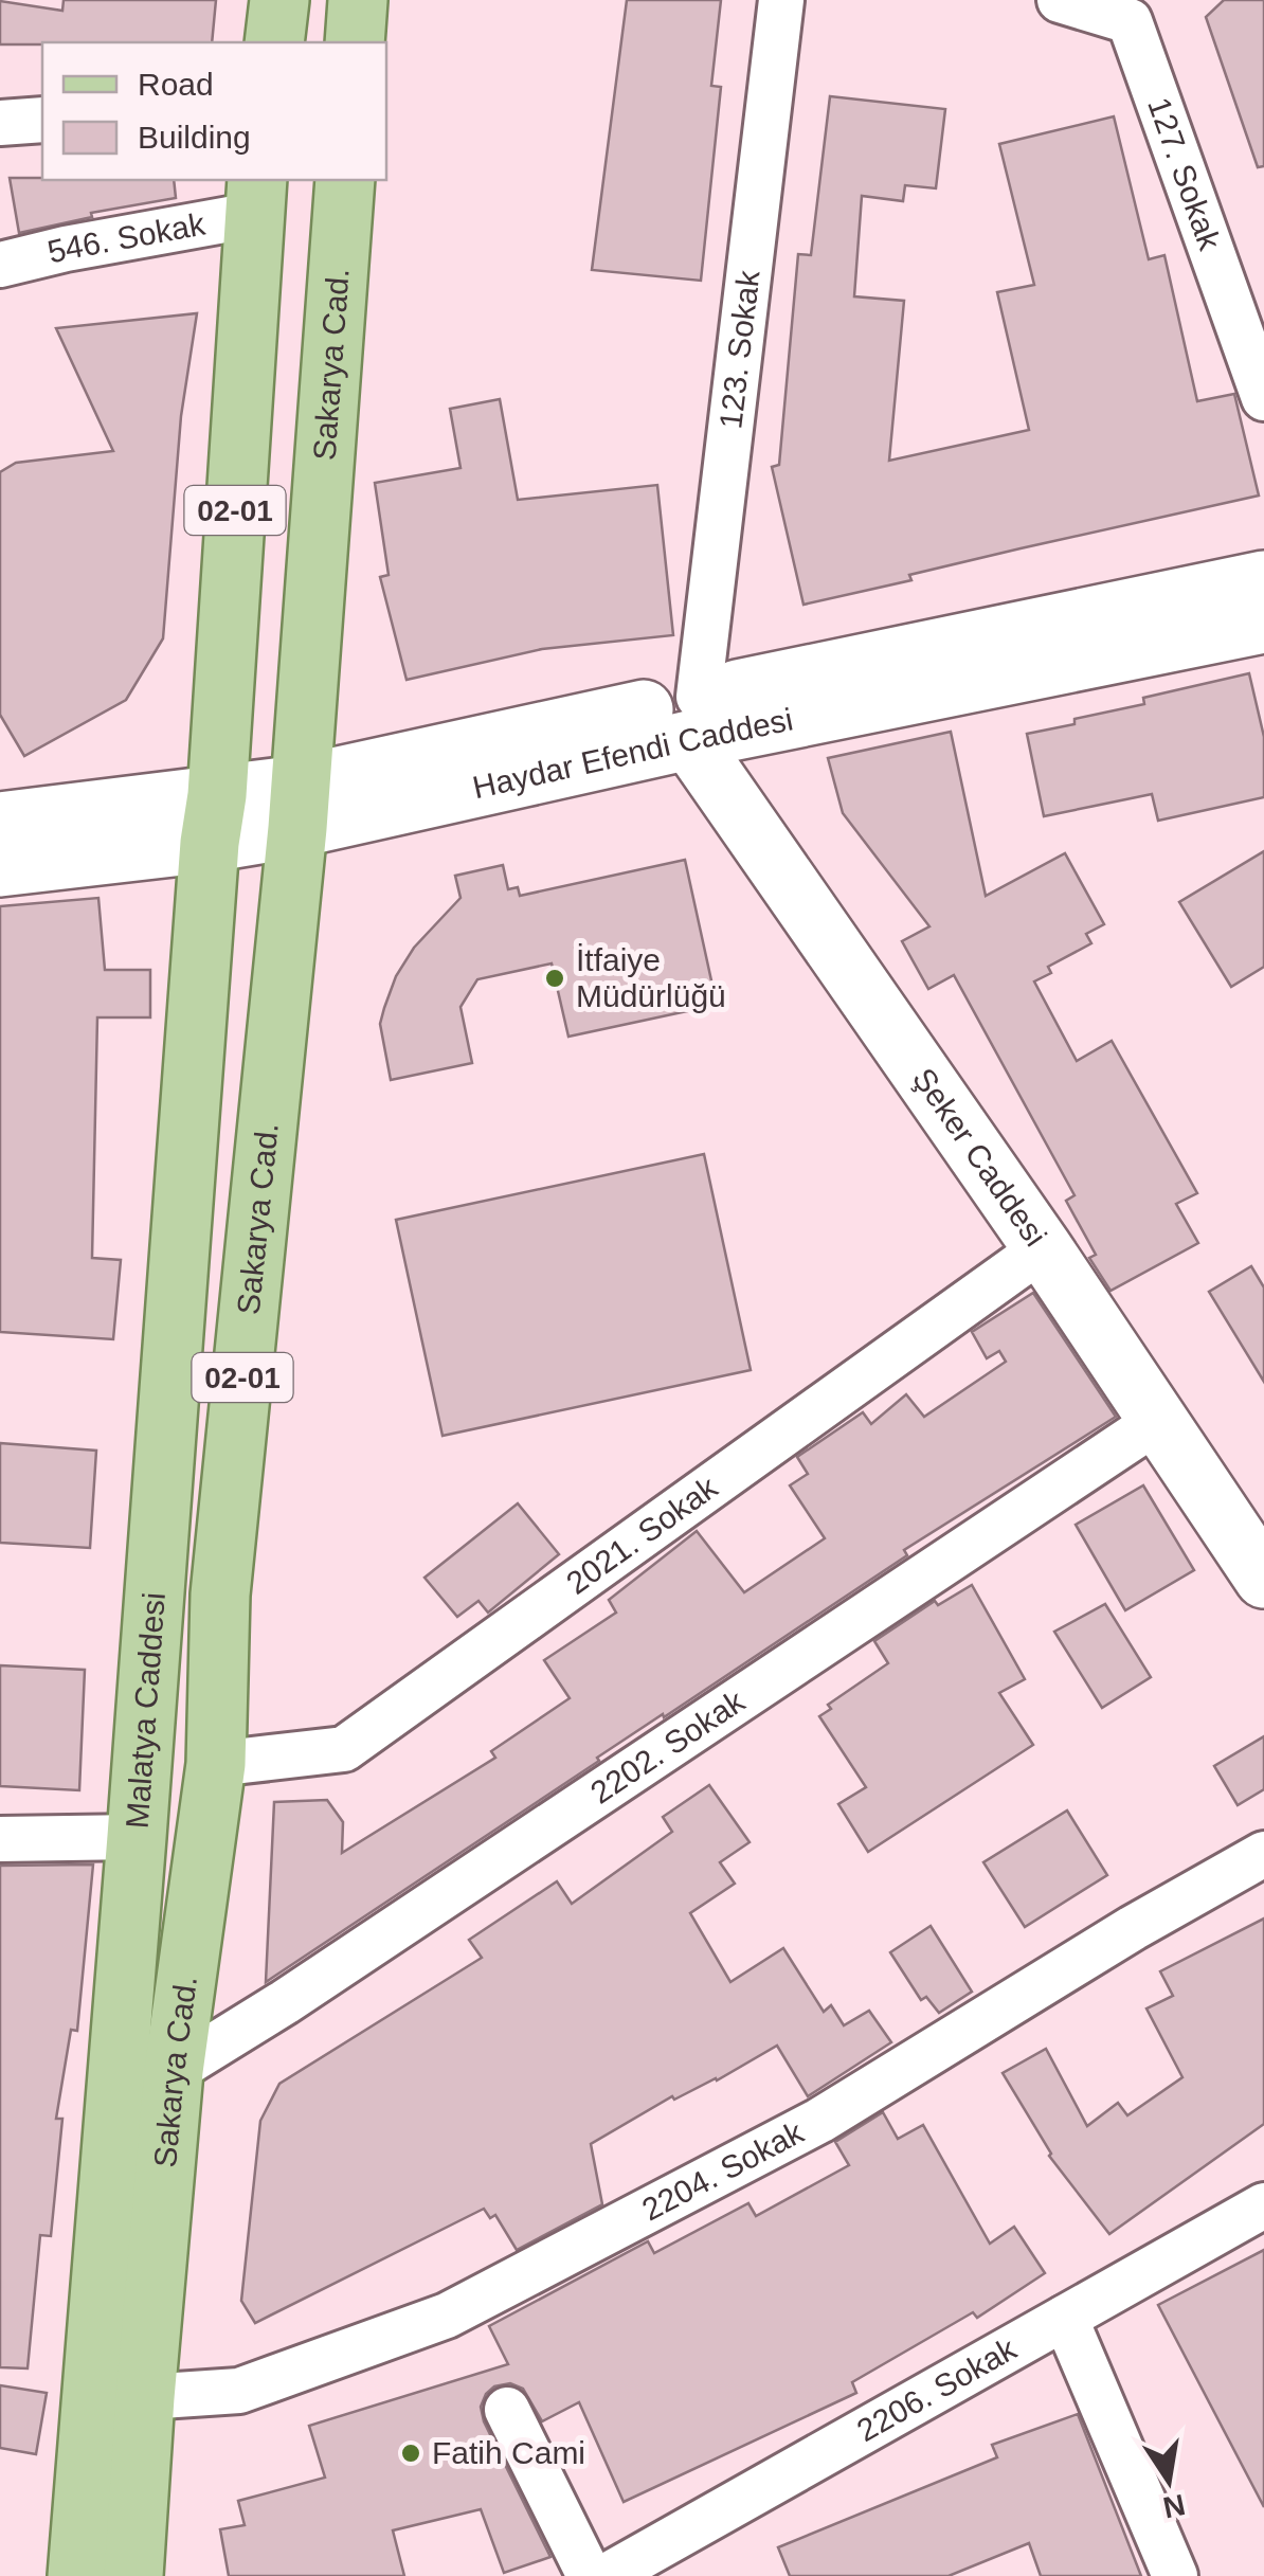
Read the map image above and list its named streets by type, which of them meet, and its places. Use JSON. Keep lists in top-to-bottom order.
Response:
{
  "streets": {
    "main road": [
      "Sakarya Cad.",
      "02-01",
      "Haydar Efendi Caddesi",
      "Şeker Caddesi",
      "Malatya Caddesi"
    ],
    "street": [
      "127. Sokak",
      "546. Sokak",
      "123. Sokak",
      "2021. Sokak",
      "2202. Sokak",
      "2204. Sokak",
      "2206. Sokak"
    ]
  },
  "crossings": [
    ["546. Sokak", "02-01"],
    ["123. Sokak", "Haydar Efendi Caddesi"],
    ["123. Sokak", "Şeker Caddesi"],
    ["Sakarya Cad.", "Haydar Efendi Caddesi"],
    ["Sakarya Cad.", "2021. Sokak"],
    ["Sakarya Cad.", "2202. Sokak"],
    ["Sakarya Cad.", "2204. Sokak"],
    ["02-01", "Haydar Efendi Caddesi"],
    ["02-01", "Malatya Caddesi"],
    ["Haydar Efendi Caddesi", "Şeker Caddesi"],
    ["Haydar Efendi Caddesi", "Malatya Caddesi"],
    ["Şeker Caddesi", "2021. Sokak"],
    ["Şeker Caddesi", "2202. Sokak"]
  ],
  "places": ["İtfaiye Müdürlüğü", "Fatih Cami"],
  "legend": ["Road", "Building"],
  "north": "bottom"
}
